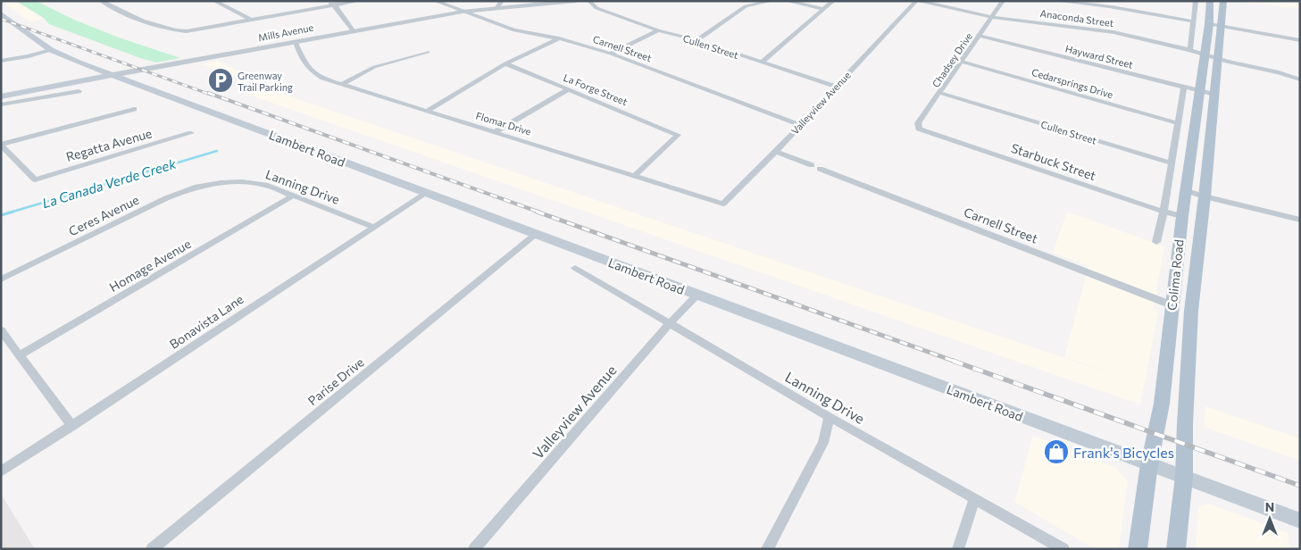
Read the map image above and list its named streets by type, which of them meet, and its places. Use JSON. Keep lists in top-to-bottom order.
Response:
{
  "streets": {
    "main road": ["Mills Avenue", "Lambert Road", "Colima Road"],
    "street": [
      "Anaconda Street",
      "Cullen Street",
      "Carnell Street",
      "Hayward Street",
      "Chadsey Drive",
      "Cedarsprings Drive",
      "La Forge Street",
      "Valleyview Avenue",
      "Flomar Drive",
      "Regatta Avenue",
      "Starbuck Street",
      "Lanning Drive",
      "Ceres Avenue",
      "Homage Avenue",
      "Bonavista Lane",
      "Parise Drive"
    ]
  },
  "crossings": [
    ["Anaconda Street", "Chadsey Drive"],
    ["Anaconda Street", "Valleyview Avenue"],
    ["Anaconda Street", "Colima Road"],
    ["Mills Avenue", "Carnell Street"],
    ["Mills Avenue", "Flomar Drive"],
    ["Mills Avenue", "Lambert Road"],
    ["Cullen Street", "Chadsey Drive"],
    ["Cullen Street", "Valleyview Avenue"],
    ["Carnell Street", "Valleyview Avenue"],
    ["Carnell Street", "Colima Road"],
    ["Hayward Street", "Chadsey Drive"],
    ["Hayward Street", "Colima Road"],
    ["Chadsey Drive", "Cedarsprings Drive"],
    ["Chadsey Drive", "Starbuck Street"],
    ["La Forge Street", "Flomar Drive"],
    ["Valleyview Avenue", "Flomar Drive"],
    ["Valleyview Avenue", "Lambert Road"],
    ["Valleyview Avenue", "Lanning Drive"],
    ["Lambert Road", "Colima Road"],
    ["Lambert Road", "Bonavista Lane"],
    ["Lambert Road", "Parise Drive"],
    ["Starbuck Street", "Colima Road"],
    ["Lanning Drive", "Ceres Avenue"],
    ["Lanning Drive", "Homage Avenue"],
    ["Lanning Drive", "Bonavista Lane"]
  ],
  "water": ["La Canada Verde Creek"],
  "places": {
    "parking": ["Greenway Trail Parking"],
    "shop": ["Frank's Bicycles"]
  },
  "north": "top"
}
